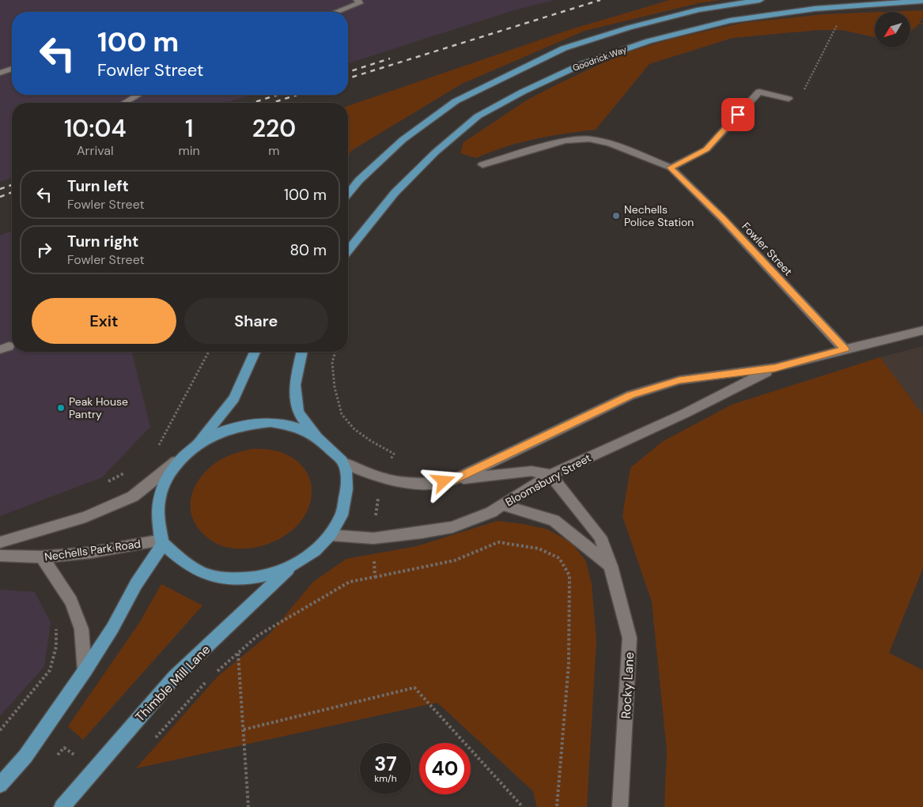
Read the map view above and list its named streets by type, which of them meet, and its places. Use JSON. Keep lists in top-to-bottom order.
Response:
{
  "streets": {
    "main road": ["Goodrick Way", "Thimble Mill Lane"],
    "street": [
      "Fowler Street",
      "Bloomsbury Street",
      "Nechells Park Road",
      "Rocky Lane"
    ]
  },
  "crossings": [
    ["Fowler Street", "Bloomsbury Street"],
    ["Bloomsbury Street", "Rocky Lane"]
  ],
  "places": ["Nechells Police Station", "Peak House Pantry"],
  "north": "bottom left",
  "page": {
    "turn": ["100 m", "Fowler Street"],
    "eta": [
      "10:04",
      "Arrival",
      "1",
      "min",
      "220",
      "m"
    ],
    "list": [
      {
        "name": "Turn left",
        "note": "Fowler Street",
        "value": "100 m"
      },
      {
        "name": "Turn right",
        "note": "Fowler Street",
        "value": "80 m"
      }
    ],
    "buttons": ["Exit", "Share"],
    "speed": "37 km/h",
    "limit": "40"
  }
}
